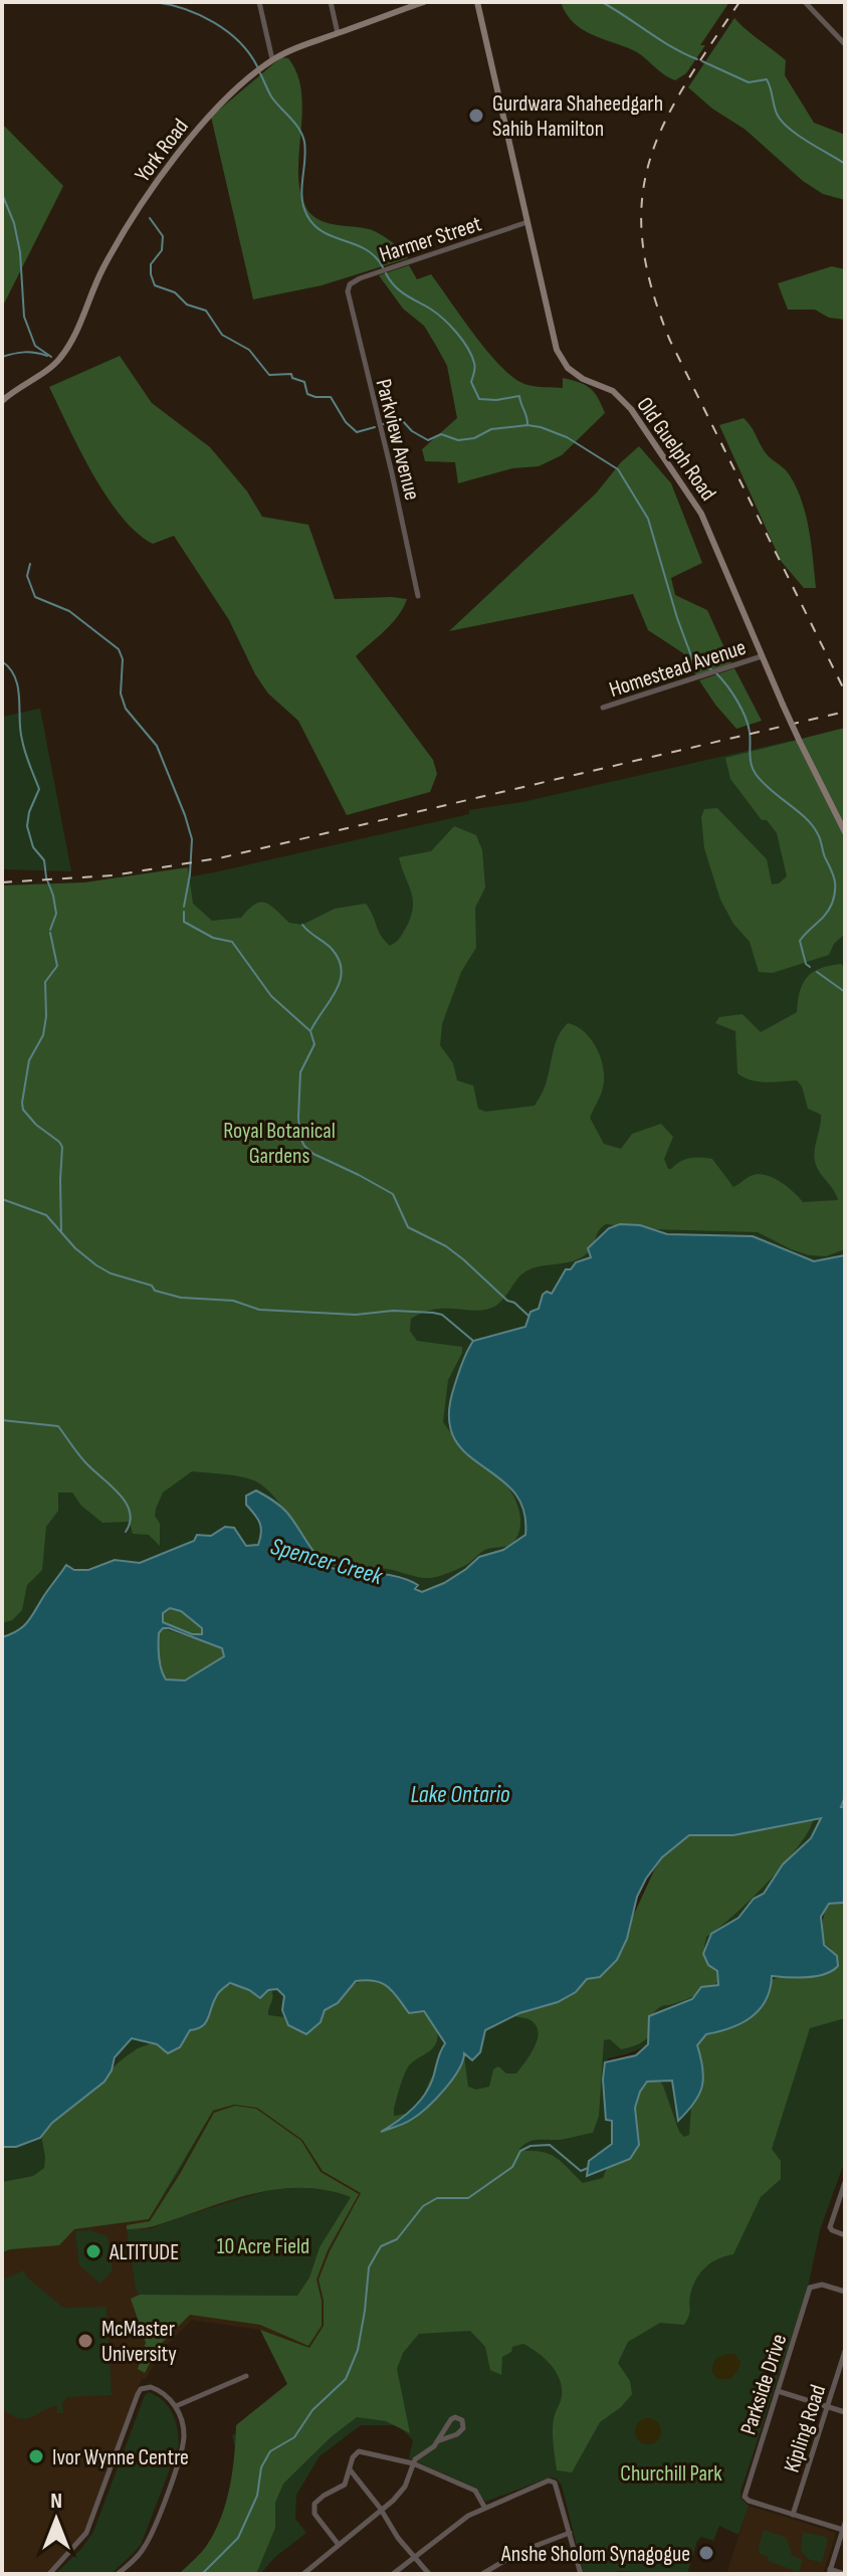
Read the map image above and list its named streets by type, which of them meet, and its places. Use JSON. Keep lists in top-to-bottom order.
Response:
{
  "streets": {
    "street": [
      "York Road",
      "Harmer Street",
      "Parkview Avenue",
      "Old Guelph Road",
      "Homestead Avenue",
      "Parkside Drive",
      "Kipling Road"
    ]
  },
  "crossings": [
    ["Harmer Street", "Parkview Avenue"],
    ["Harmer Street", "Old Guelph Road"],
    ["Old Guelph Road", "Homestead Avenue"],
    ["Parkside Drive", "Kipling Road"]
  ],
  "water": ["Spencer Creek", "Lake Ontario"],
  "parks": ["Royal Botanical Gardens", "10 Acre Field", "Churchill Park"],
  "places": [
    "Gurdwara Shaheedgarh Sahib Hamilton",
    "ALTITUDE",
    "McMaster University",
    "Ivor Wynne Centre",
    "Anshe Sholom Synagogue"
  ],
  "north": "top"
}
